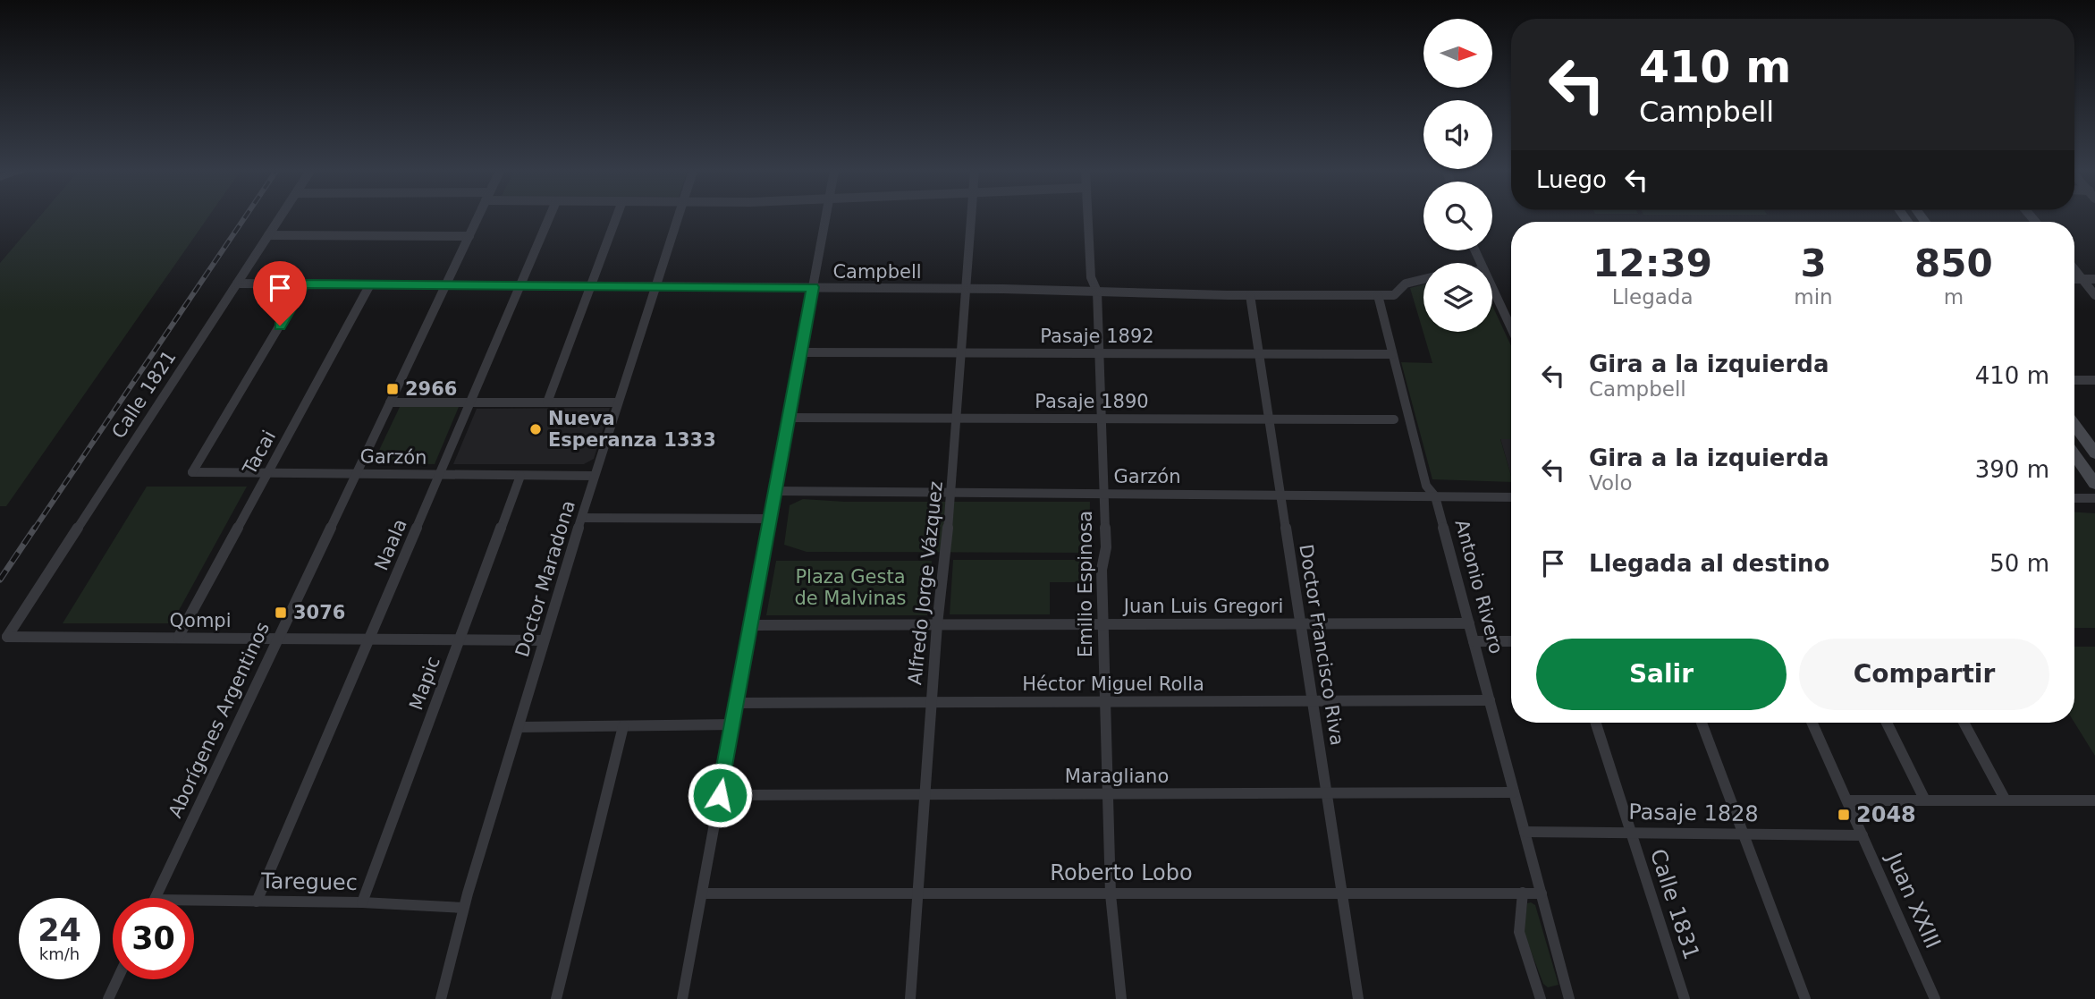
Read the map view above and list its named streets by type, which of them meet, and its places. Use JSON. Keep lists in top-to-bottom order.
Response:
{
  "streets": {
    "street": [
      "Campbell",
      "Pasaje 1892",
      "Calle 1821",
      "Pasaje 1890",
      "Tacai",
      "Garzón",
      "Naala",
      "Doctor Maradona",
      "Alfredo Jorge Vázquez",
      "Emilio Espinosa",
      "Antonio Rivero",
      "Juan Luis Gregori",
      "Qompi",
      "Doctor Francisco Riva",
      "Mapic",
      "Héctor Miguel Rolla",
      "Aborígenes Argentinos",
      "Maragliano",
      "Pasaje 1828",
      "Roberto Lobo",
      "Tareguec",
      "Juan XXIII",
      "Calle 1831"
    ]
  },
  "crossings": [
    ["Campbell", "Calle 1821"],
    ["Campbell", "Tacai"],
    ["Campbell", "Garzón"],
    ["Campbell", "Naala"],
    ["Campbell", "Doctor Maradona"],
    ["Campbell", "Alfredo Jorge Vázquez"],
    ["Campbell", "Emilio Espinosa"],
    ["Campbell", "Antonio Rivero"],
    ["Campbell", "Doctor Francisco Riva"],
    ["Campbell", "Aborígenes Argentinos"],
    ["Pasaje 1892", "Alfredo Jorge Vázquez"],
    ["Pasaje 1892", "Emilio Espinosa"],
    ["Pasaje 1892", "Antonio Rivero"],
    ["Pasaje 1892", "Doctor Francisco Riva"],
    ["Calle 1821", "Qompi"],
    ["Pasaje 1890", "Alfredo Jorge Vázquez"],
    ["Pasaje 1890", "Emilio Espinosa"],
    ["Pasaje 1890", "Doctor Francisco Riva"],
    ["Tacai", "Garzón"],
    ["Tacai", "Qompi"],
    ["Garzón", "Naala"],
    ["Garzón", "Doctor Maradona"],
    ["Garzón", "Alfredo Jorge Vázquez"],
    ["Garzón", "Emilio Espinosa"],
    ["Garzón", "Antonio Rivero"],
    ["Garzón", "Doctor Francisco Riva"],
    ["Garzón", "Mapic"],
    ["Garzón", "Aborígenes Argentinos"],
    ["Naala", "Qompi"],
    ["Naala", "Tareguec"],
    ["Doctor Maradona", "Qompi"],
    ["Doctor Maradona", "Tareguec"],
    ["Alfredo Jorge Vázquez", "Juan Luis Gregori"],
    ["Alfredo Jorge Vázquez", "Héctor Miguel Rolla"],
    ["Alfredo Jorge Vázquez", "Maragliano"],
    ["Alfredo Jorge Vázquez", "Roberto Lobo"],
    ["Emilio Espinosa", "Juan Luis Gregori"],
    ["Emilio Espinosa", "Héctor Miguel Rolla"],
    ["Emilio Espinosa", "Maragliano"],
    ["Emilio Espinosa", "Roberto Lobo"],
    ["Antonio Rivero", "Juan Luis Gregori"],
    ["Antonio Rivero", "Héctor Miguel Rolla"],
    ["Antonio Rivero", "Maragliano"],
    ["Antonio Rivero", "Pasaje 1828"],
    ["Antonio Rivero", "Roberto Lobo"],
    ["Juan Luis Gregori", "Doctor Francisco Riva"],
    ["Qompi", "Mapic"],
    ["Qompi", "Aborígenes Argentinos"],
    ["Doctor Francisco Riva", "Héctor Miguel Rolla"],
    ["Doctor Francisco Riva", "Maragliano"],
    ["Doctor Francisco Riva", "Roberto Lobo"],
    ["Mapic", "Tareguec"],
    ["Pasaje 1828", "Juan XXIII"],
    ["Pasaje 1828", "Calle 1831"]
  ],
  "parks": ["Plaza Gesta de Malvinas"],
  "places": {
    "transit": ["2966", "3076", "2048"],
    "other": ["Nueva Esperanza 1333"]
  },
  "north": "right",
  "page": {
    "turn": ["410 m", "Campbell"],
    "then": "Luego",
    "eta": [
      "12:39",
      "Llegada",
      "3",
      "min",
      "850",
      "m"
    ],
    "list": [
      {
        "name": "Gira a la izquierda",
        "note": "Campbell",
        "value": "410 m"
      },
      {
        "name": "Gira a la izquierda",
        "note": "Volo",
        "value": "390 m"
      },
      {
        "name": "Llegada al destino",
        "value": "50 m"
      }
    ],
    "buttons": ["Salir", "Compartir"],
    "speed": "24 km/h",
    "limit": "30"
  }
}
